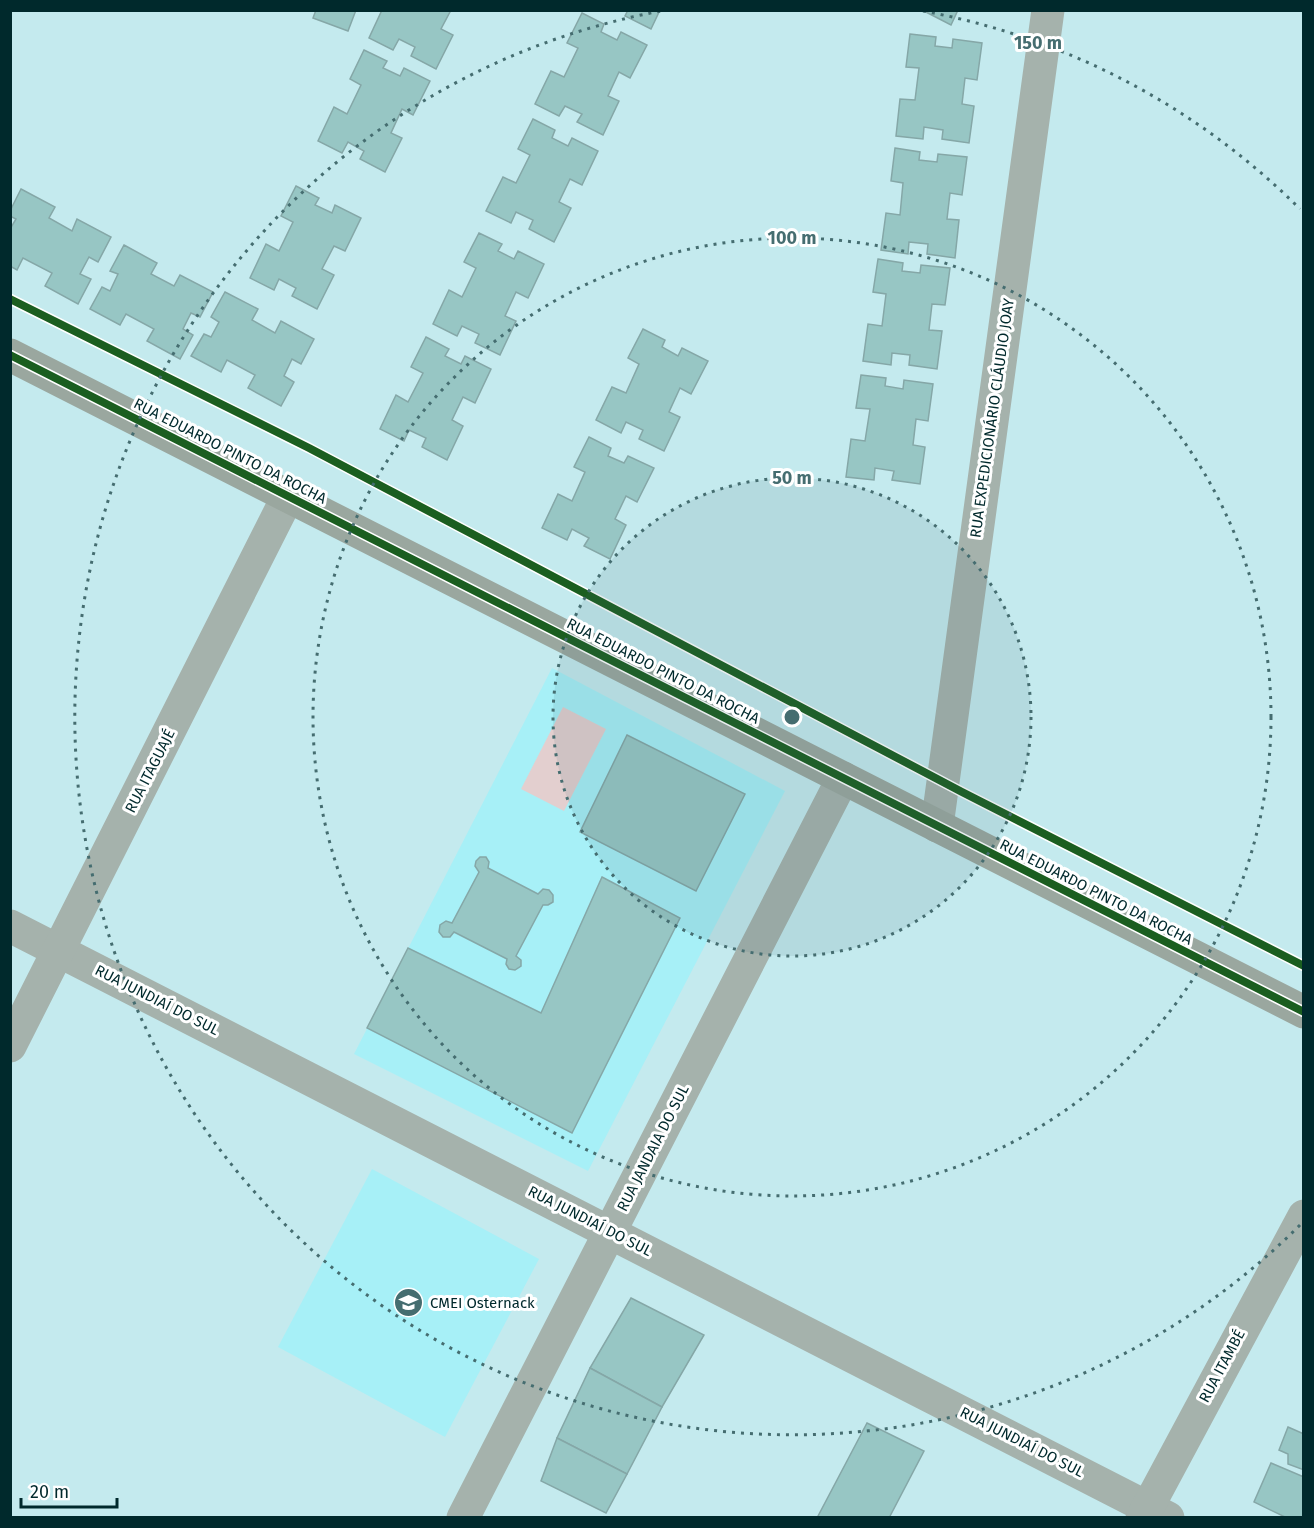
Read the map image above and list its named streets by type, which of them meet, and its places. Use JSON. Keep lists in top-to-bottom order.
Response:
{
  "streets": {
    "main road": ["RUA EDUARDO PINTO DA ROCHA"],
    "street": [
      "RUA EXPEDICIONÁRIO CLÁUDIO JOAY",
      "RUA ITAGUAJÉ",
      "RUA JUNDIAÍ DO SUL",
      "RUA JANDAIA DO SUL",
      "RUA ITAMBÉ"
    ]
  },
  "crossings": [
    ["RUA EXPEDICIONÁRIO CLÁUDIO JOAY", "RUA EDUARDO PINTO DA ROCHA"],
    ["RUA EDUARDO PINTO DA ROCHA", "RUA ITAGUAJÉ"],
    ["RUA EDUARDO PINTO DA ROCHA", "RUA JANDAIA DO SUL"],
    ["RUA ITAGUAJÉ", "RUA JUNDIAÍ DO SUL"],
    ["RUA JUNDIAÍ DO SUL", "RUA JANDAIA DO SUL"],
    ["RUA JUNDIAÍ DO SUL", "RUA ITAMBÉ"]
  ],
  "places": {
    "school or university": ["CMEI Osternack"]
  },
  "scale_bar": "20 m",
  "rings": ["150 m", "100 m", "50 m"]
}
